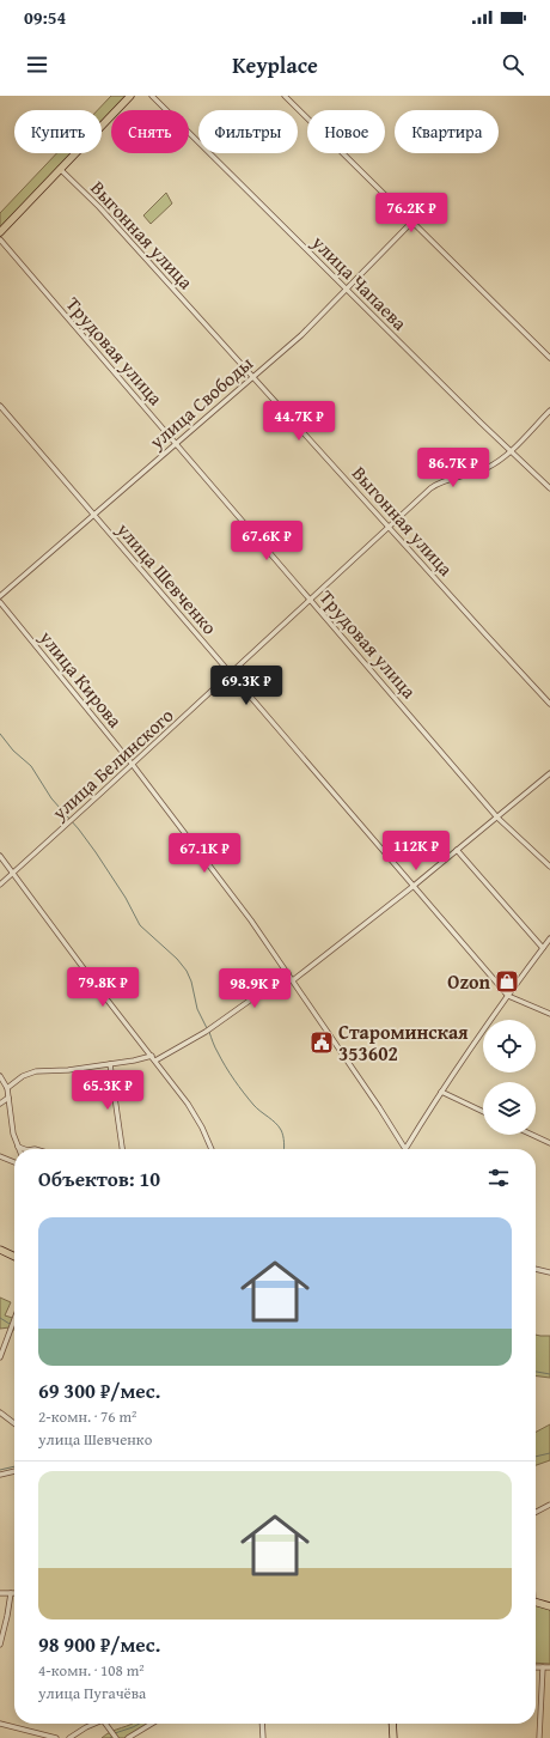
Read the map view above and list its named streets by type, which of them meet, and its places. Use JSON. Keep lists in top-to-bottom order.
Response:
{
  "streets": {
    "street": [
      "Выгонная улица",
      "улица Чапаева",
      "Трудовая улица",
      "улица Свободы",
      "улица Шевченко",
      "улица Кирова",
      "улица Белинского"
    ]
  },
  "crossings": [
    ["Выгонная улица", "улица Свободы"],
    ["Выгонная улица", "улица Белинского"],
    ["улица Чапаева", "улица Свободы"],
    ["улица Чапаева", "улица Белинского"],
    ["Трудовая улица", "улица Свободы"],
    ["Трудовая улица", "улица Белинского"],
    ["улица Свободы", "улица Шевченко"],
    ["улица Шевченко", "улица Белинского"],
    ["улица Кирова", "улица Белинского"]
  ],
  "places": {
    "shop": ["Ozon"],
    "public building": ["Староминская 353602"]
  },
  "page": {
    "status": "09:54",
    "header": "Keyplace",
    "chip": [
      "Купить",
      "Снять",
      "Фильтры",
      "Новое",
      "Квартира"
    ],
    "price": [
      "76.2K ₽",
      "44.7K ₽",
      "86.7K ₽",
      "67.6K ₽",
      "69.3K ₽",
      "112K ₽",
      "67.1K ₽",
      "79.8K ₽",
      "98.9K ₽",
      "65.3K ₽"
    ],
    "heading": "Объектов: 10",
    "list": [
      {
        "name": "69 300 ₽/мес.",
        "note": "2-комн. · 76 m² · улица Шевченко"
      },
      {
        "name": "98 900 ₽/мес.",
        "note": "4-комн. · 108 m² · улица Пугачёва"
      }
    ]
  }
}
